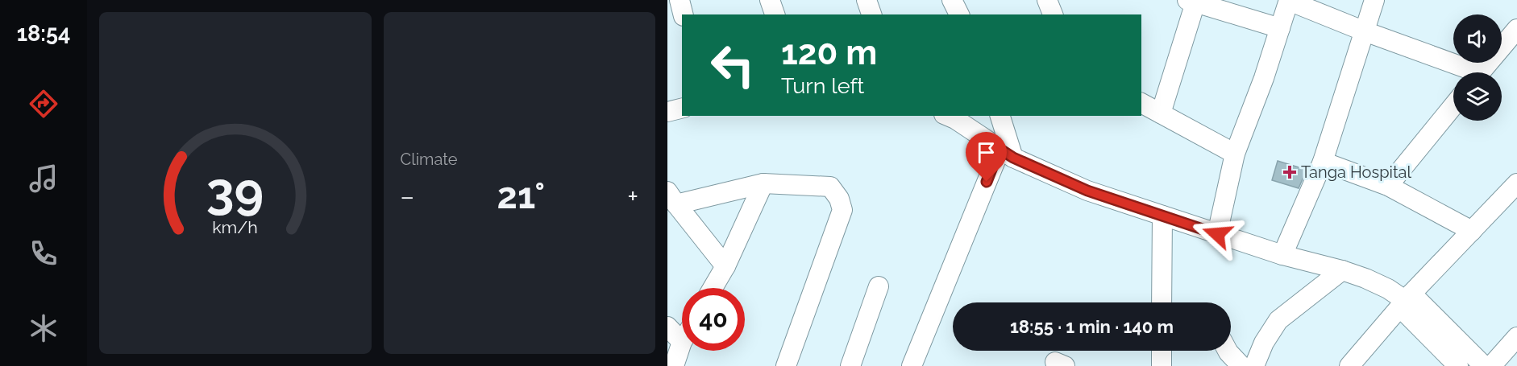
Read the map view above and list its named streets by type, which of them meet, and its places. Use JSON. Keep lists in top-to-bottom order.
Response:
{
  "places": {
    "health": ["Tanga Hospital"]
  },
  "page": {
    "tabs": "18:54",
    "tile": "Climate",
    "turn": ["120 m", "Turn left"],
    "heat": ["−", "21°", "+"],
    "limit": "40",
    "trip": "18:55 · 1 min · 140 m",
    "gauge": ["39", "km/h"]
  }
}
